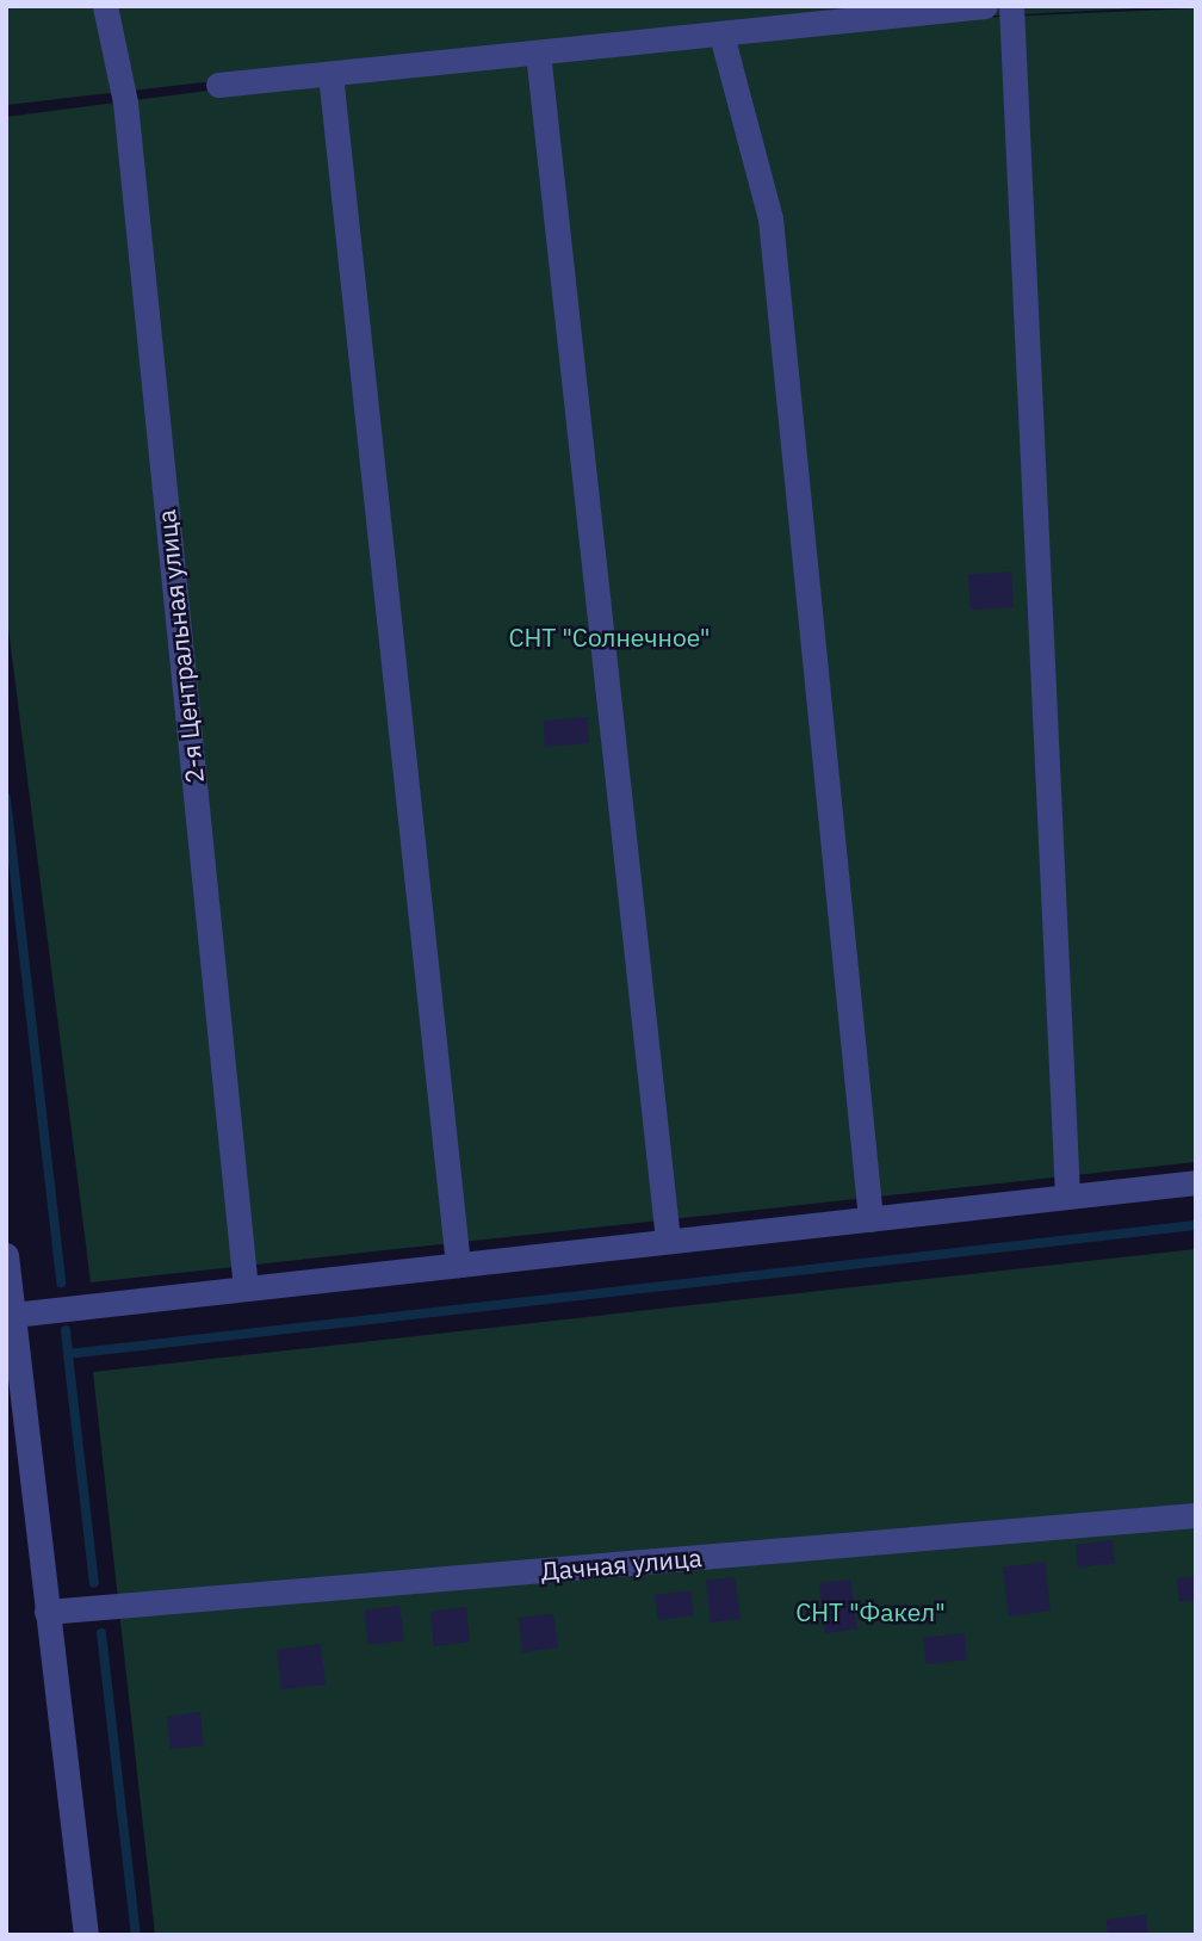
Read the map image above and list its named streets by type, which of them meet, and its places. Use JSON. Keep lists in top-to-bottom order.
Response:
{
  "streets": {
    "street": ["2-я Центральная улица", "Дачная улица"]
  },
  "parks": ["СНТ \"Солнечное\"", "СНТ \"Факел\""]
}
